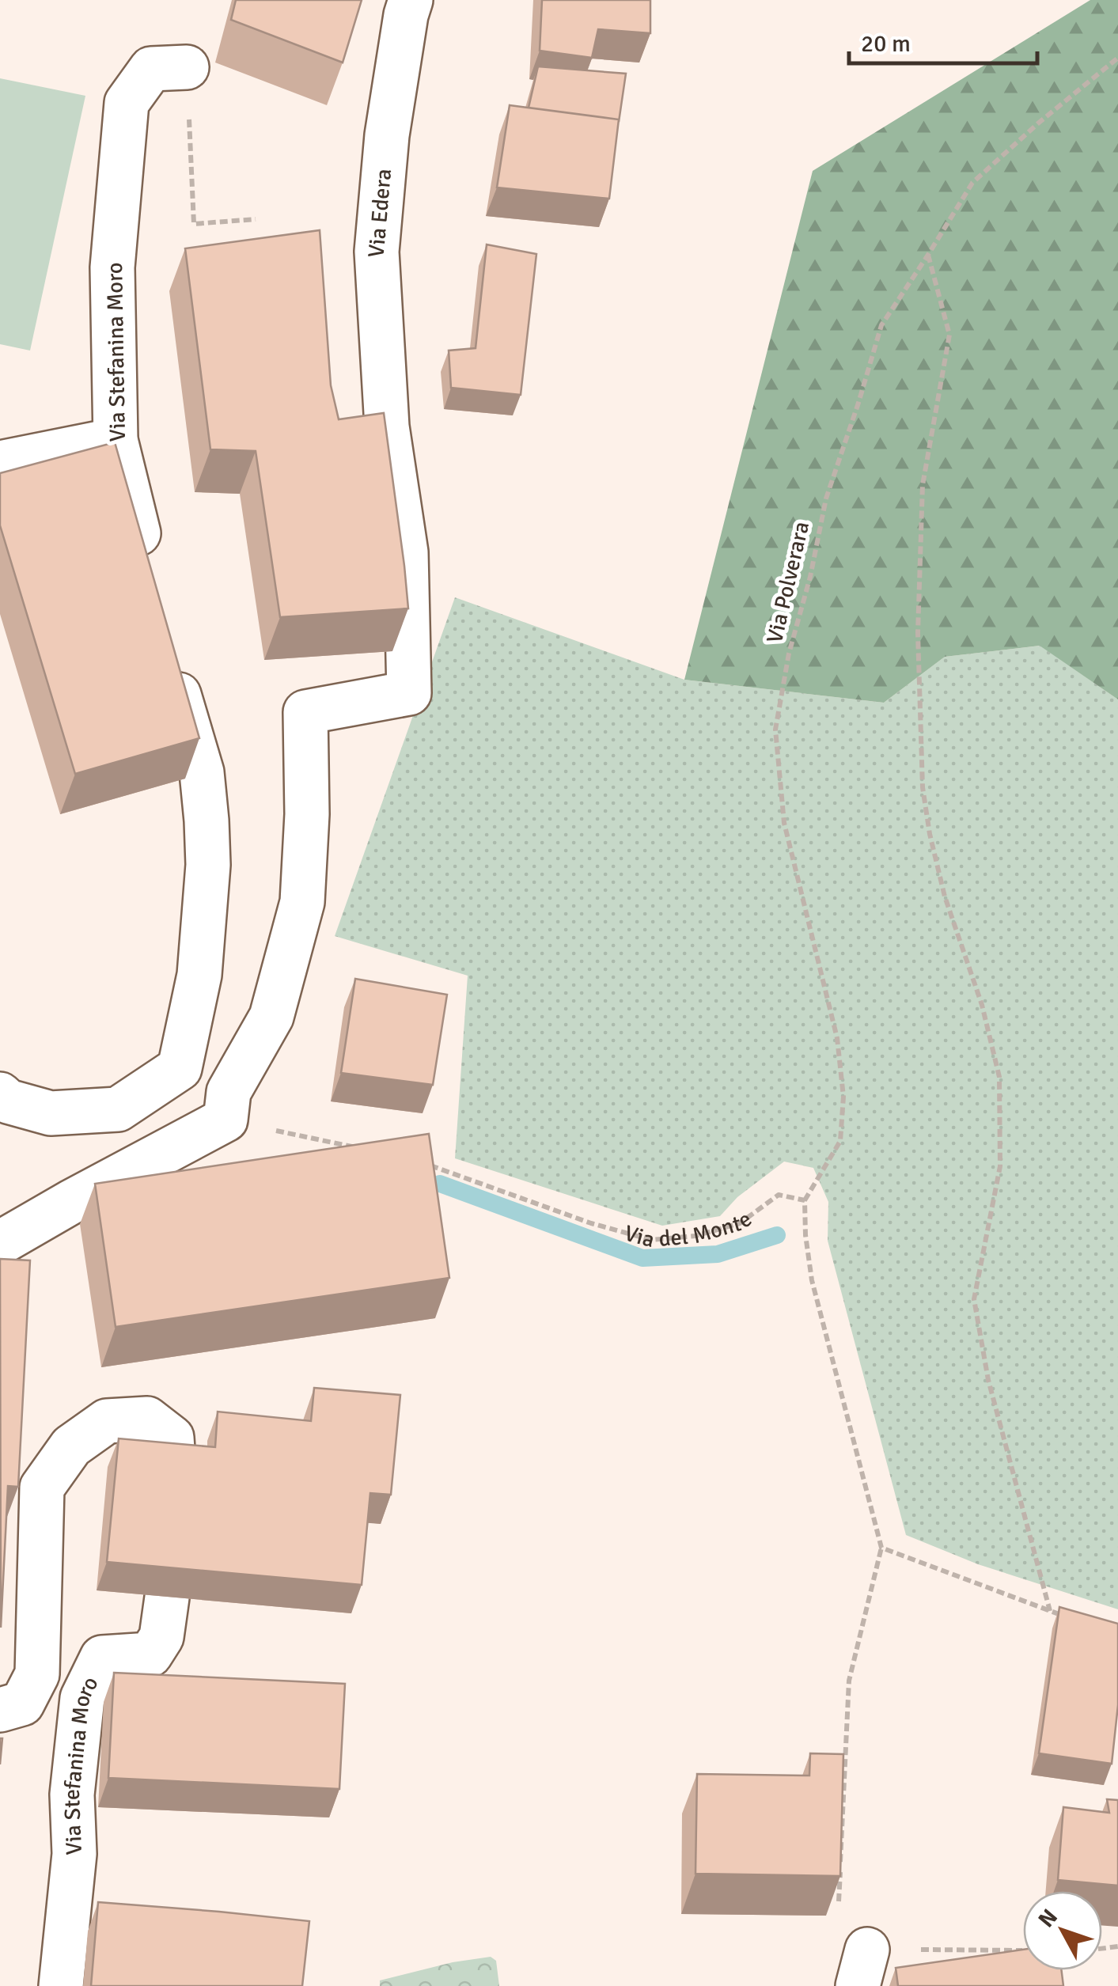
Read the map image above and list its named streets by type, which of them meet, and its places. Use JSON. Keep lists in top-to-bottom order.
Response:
{
  "streets": {
    "street": ["Via Edera", "Via Stefanina Moro"],
    "path": ["Via Polverara", "Via del Monte"]
  },
  "crossings": [
    ["Via Polverara", "Via del Monte"]
  ],
  "scale_bar": "20 m",
  "north": "top left"
}
